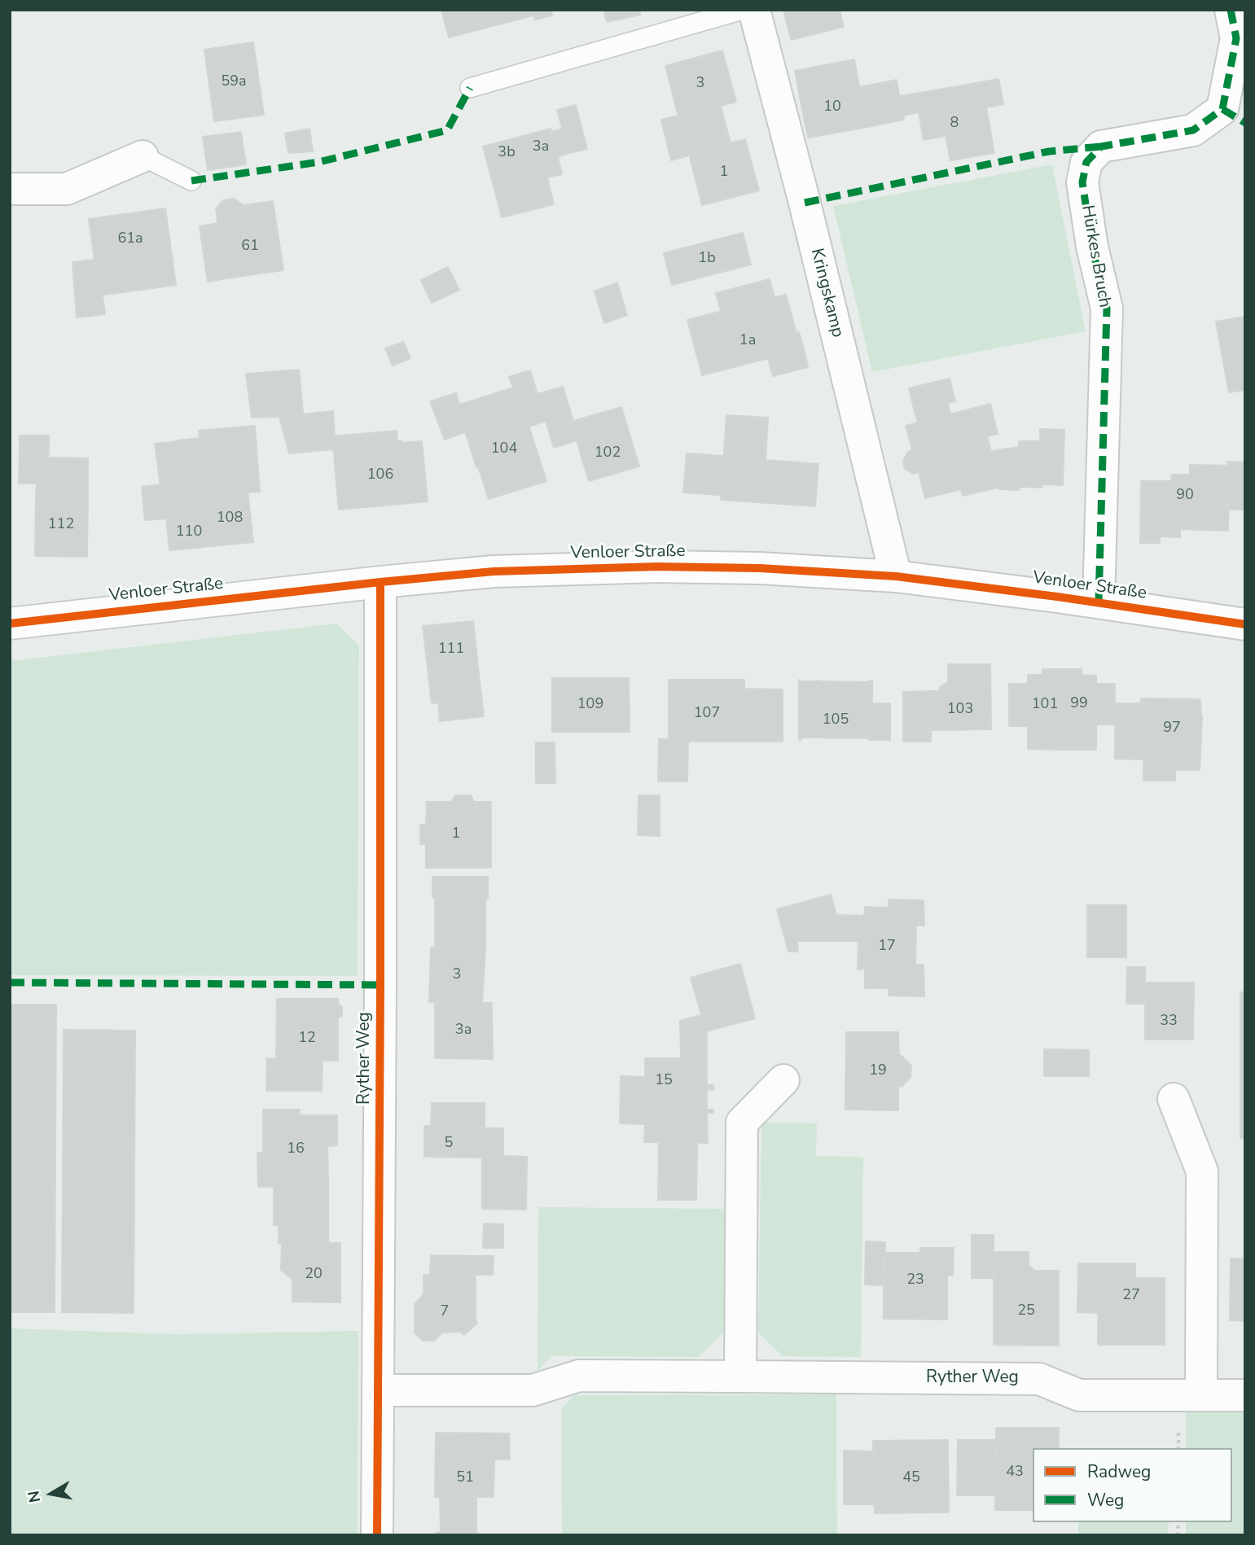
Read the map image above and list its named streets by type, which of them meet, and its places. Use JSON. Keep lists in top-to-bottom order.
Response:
{
  "streets": {
    "street": [
      "Hürkes Bruch",
      "Kringskamp",
      "Venloer Straße",
      "Ryther Weg"
    ]
  },
  "crossings": [
    ["Hürkes Bruch", "Venloer Straße"],
    ["Kringskamp", "Venloer Straße"],
    ["Venloer Straße", "Ryther Weg"]
  ],
  "house_numbers": [
    "59a",
    "3",
    "10",
    "8",
    "3a",
    "3b",
    "1",
    "61a",
    "61",
    "1b",
    "1a",
    "104",
    "102",
    "106",
    "90",
    "108",
    "112",
    "110",
    "111",
    "99",
    "109",
    "101",
    "103",
    "107",
    "105",
    "97",
    "1",
    "17",
    "3",
    "33",
    "3a",
    "12",
    "19",
    "15",
    "5",
    "16",
    "20",
    "23",
    "27",
    "25",
    "7",
    "43",
    "51",
    "45"
  ],
  "legend": ["Radweg", "Weg"],
  "north": "left"
}
